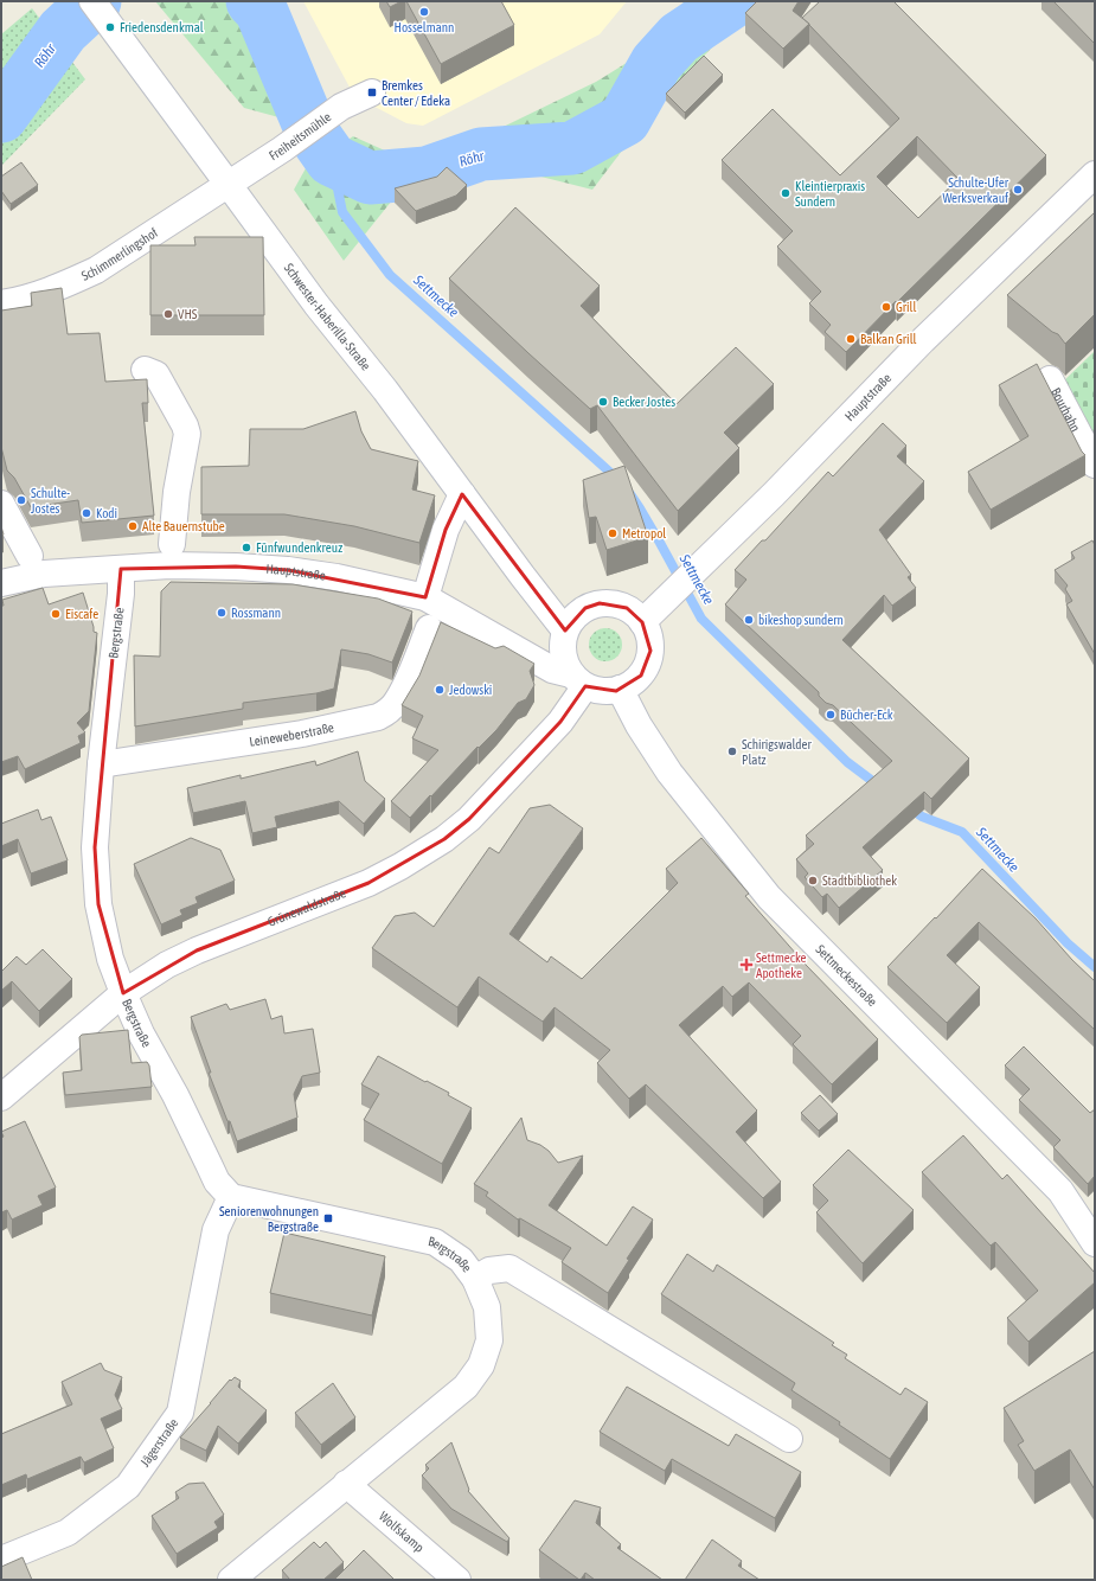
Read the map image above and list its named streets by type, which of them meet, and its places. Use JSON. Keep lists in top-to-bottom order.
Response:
{
  "streets": {
    "street": [
      "Freiheitsmühle",
      "Schimmerlingshof",
      "Schwester-Haberilla-Straße",
      "Hauptstraße",
      "Bourhahn",
      "Bergstraße",
      "Leineweberstraße",
      "Grünewaldstraße",
      "Settmeckestraße",
      "Jägerstraße",
      "Wolfskamp"
    ]
  },
  "crossings": [
    ["Freiheitsmühle", "Schimmerlingshof"],
    ["Freiheitsmühle", "Schwester-Haberilla-Straße"],
    ["Schimmerlingshof", "Schwester-Haberilla-Straße"],
    ["Schwester-Haberilla-Straße", "Hauptstraße"],
    ["Schwester-Haberilla-Straße", "Grünewaldstraße"],
    ["Schwester-Haberilla-Straße", "Settmeckestraße"],
    ["Hauptstraße", "Bergstraße"],
    ["Hauptstraße", "Grünewaldstraße"],
    ["Hauptstraße", "Settmeckestraße"],
    ["Bergstraße", "Leineweberstraße"],
    ["Bergstraße", "Grünewaldstraße"],
    ["Bergstraße", "Jägerstraße"],
    ["Bergstraße", "Wolfskamp"],
    ["Grünewaldstraße", "Settmeckestraße"]
  ],
  "water": ["Röhr", "Settmecke"],
  "places": {
    "other": [
      "Hosselmann",
      "Friedensdenkmal",
      "Schulte-Ufer Werksverkauf",
      "Kleintierpraxis Sundern",
      "Grill",
      "VHS",
      "Balkan Grill",
      "Becker Jostes",
      "Schulte- Jostes",
      "Kodi",
      "Alte Bauernstube",
      "Metropol",
      "Fünfwundenkreuz",
      "Rossmann",
      "Eiscafe",
      "bikeshop sundern",
      "Jedowski",
      "Bücher-Eck",
      "Schirigswalder Platz",
      "Stadtbibliothek"
    ],
    "transit": ["Bremkes Center / Edeka", "Seniorenwohnungen Bergstraße"],
    "health": ["Settmecke Apotheke"]
  }
}
